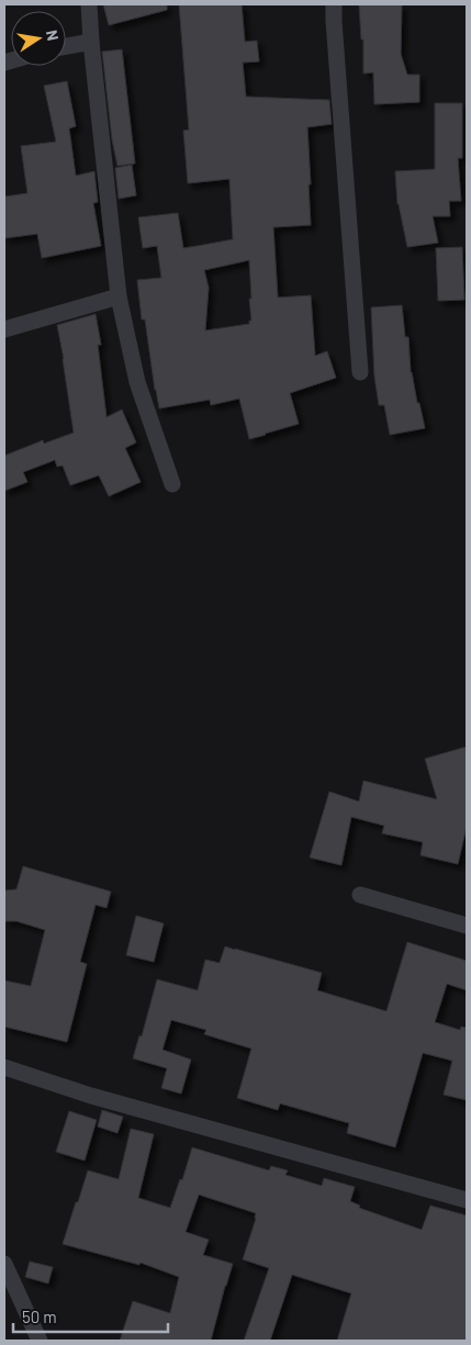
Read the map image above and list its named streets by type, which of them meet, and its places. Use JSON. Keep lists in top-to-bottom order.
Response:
{
  "scale_bar": "50 m",
  "north": "right"
}
